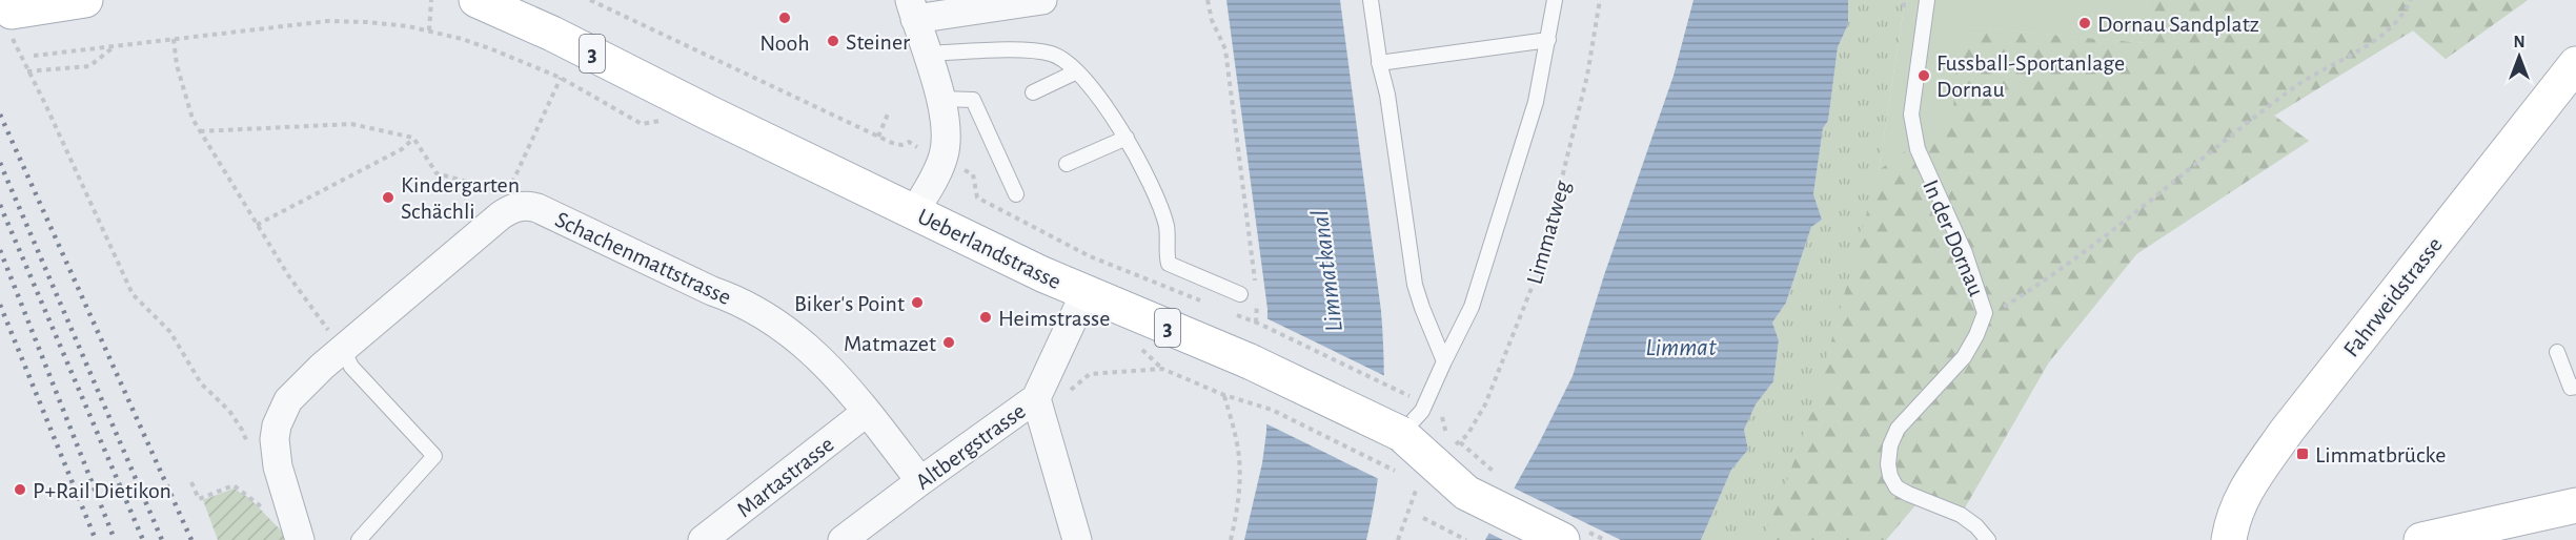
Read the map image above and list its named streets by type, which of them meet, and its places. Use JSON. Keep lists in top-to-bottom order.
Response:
{
  "streets": {
    "main road": ["3", "Ueberlandstrasse", "Fahrweidstrasse"],
    "street": ["Schachenmattstrasse", "Altbergstrasse", "Martastrasse"],
    "lane": ["In der Dornau"],
    "path": ["Limmatweg"]
  },
  "crossings": [
    ["Ueberlandstrasse", "Altbergstrasse"],
    ["Schachenmattstrasse", "Altbergstrasse"],
    ["Schachenmattstrasse", "Martastrasse"]
  ],
  "water": ["Limmatkanal", "Limmat"],
  "places": {
    "other": [
      "Nooh",
      "Dornau Sandplatz",
      "Steiner",
      "Fussball-Sportanlage Dornau",
      "Kindergarten Schächli",
      "Biker's Point",
      "Heimstrasse",
      "Matmazet",
      "P+Rail Dietikon"
    ],
    "transit": ["Limmatbrücke"]
  },
  "north": "top"
}
